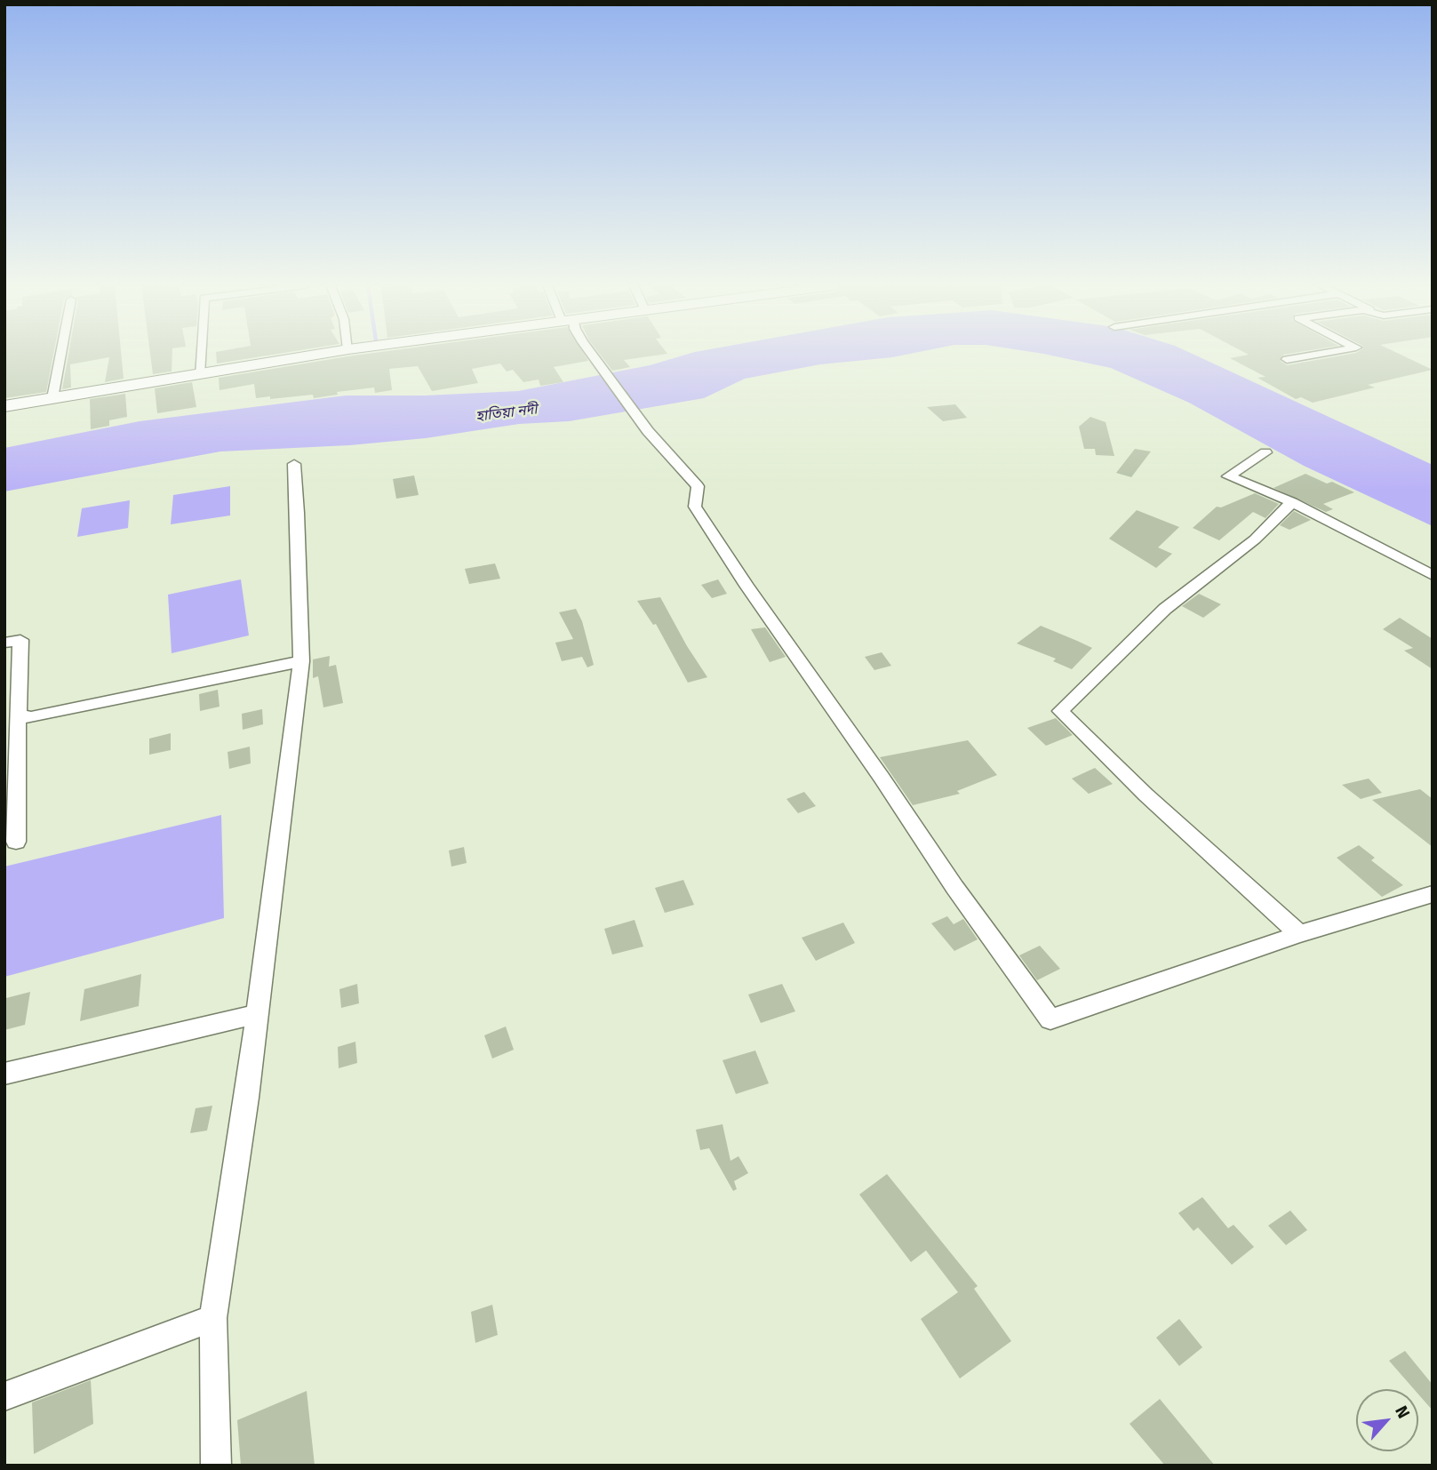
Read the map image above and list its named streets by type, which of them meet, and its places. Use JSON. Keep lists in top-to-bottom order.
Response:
{
  "water": ["হাতিয়া নদী"],
  "north": "top right"
}
